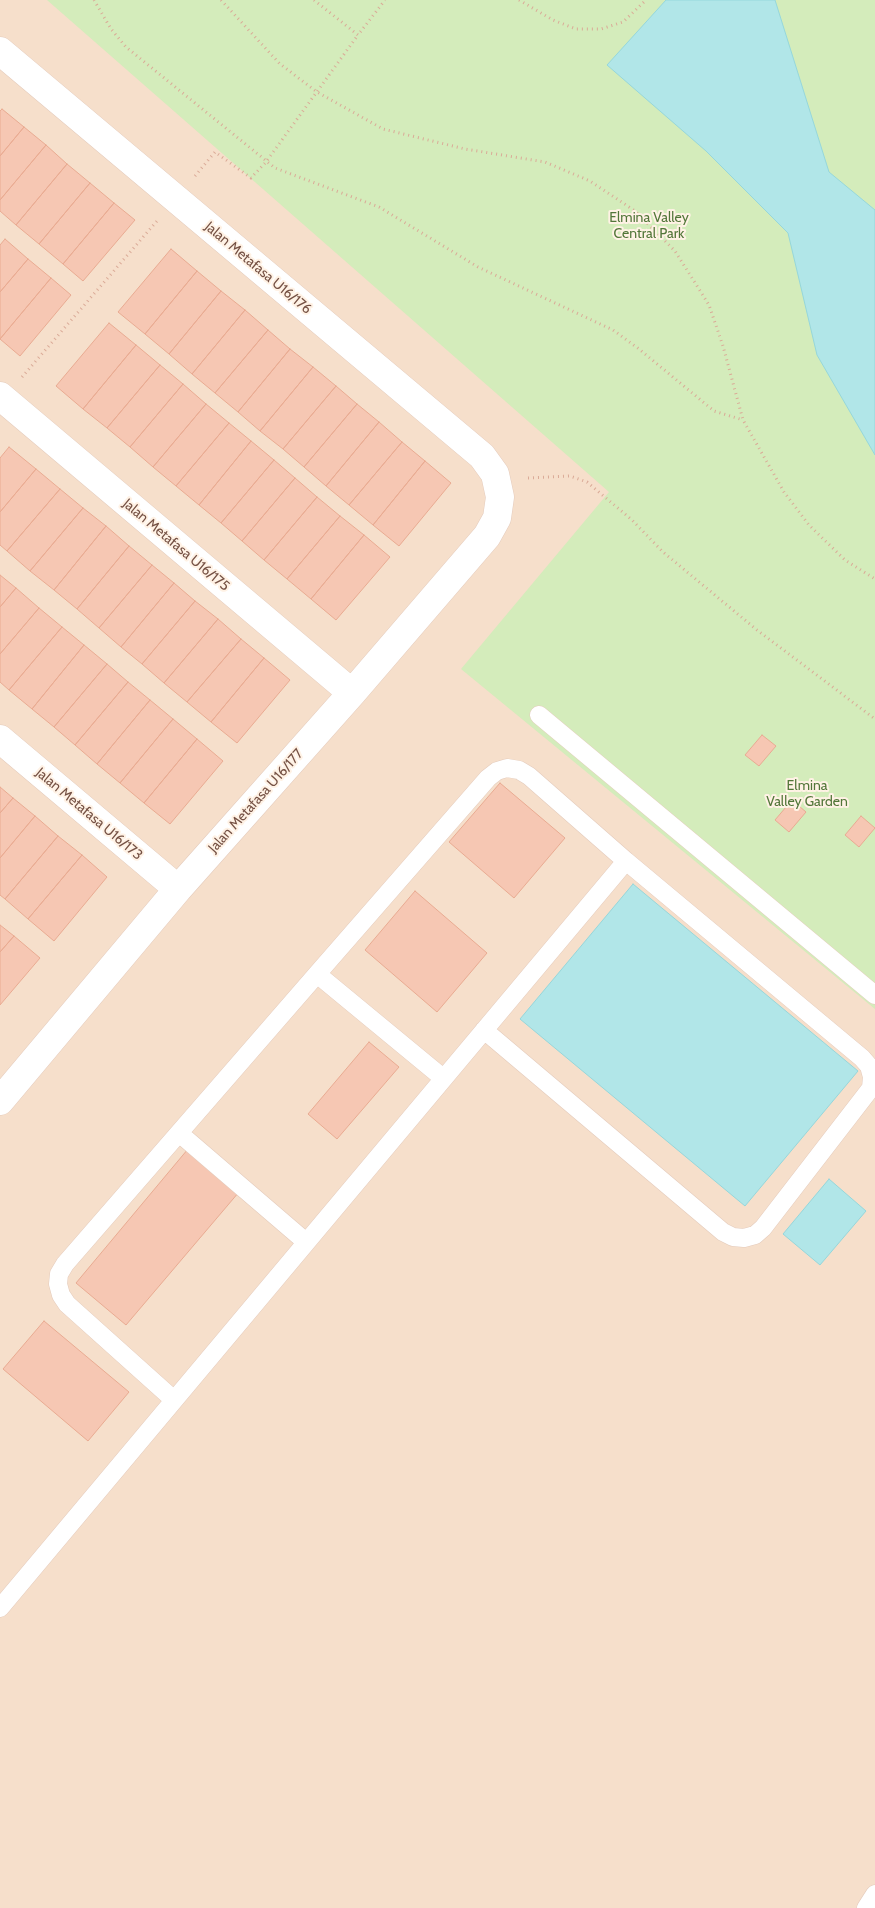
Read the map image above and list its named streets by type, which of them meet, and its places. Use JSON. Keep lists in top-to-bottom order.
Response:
{
  "streets": {
    "street": [
      "Jalan Metafasa U16/176",
      "Jalan Metafasa U16/175",
      "Jalan Metafasa U16/177",
      "Jalan Metafasa U16/173"
    ]
  },
  "crossings": [
    ["Jalan Metafasa U16/176", "Jalan Metafasa U16/177"],
    ["Jalan Metafasa U16/175", "Jalan Metafasa U16/177"],
    ["Jalan Metafasa U16/177", "Jalan Metafasa U16/173"]
  ],
  "parks": ["Elmina Valley Central Park", "Elmina Valley Garden"]
}
